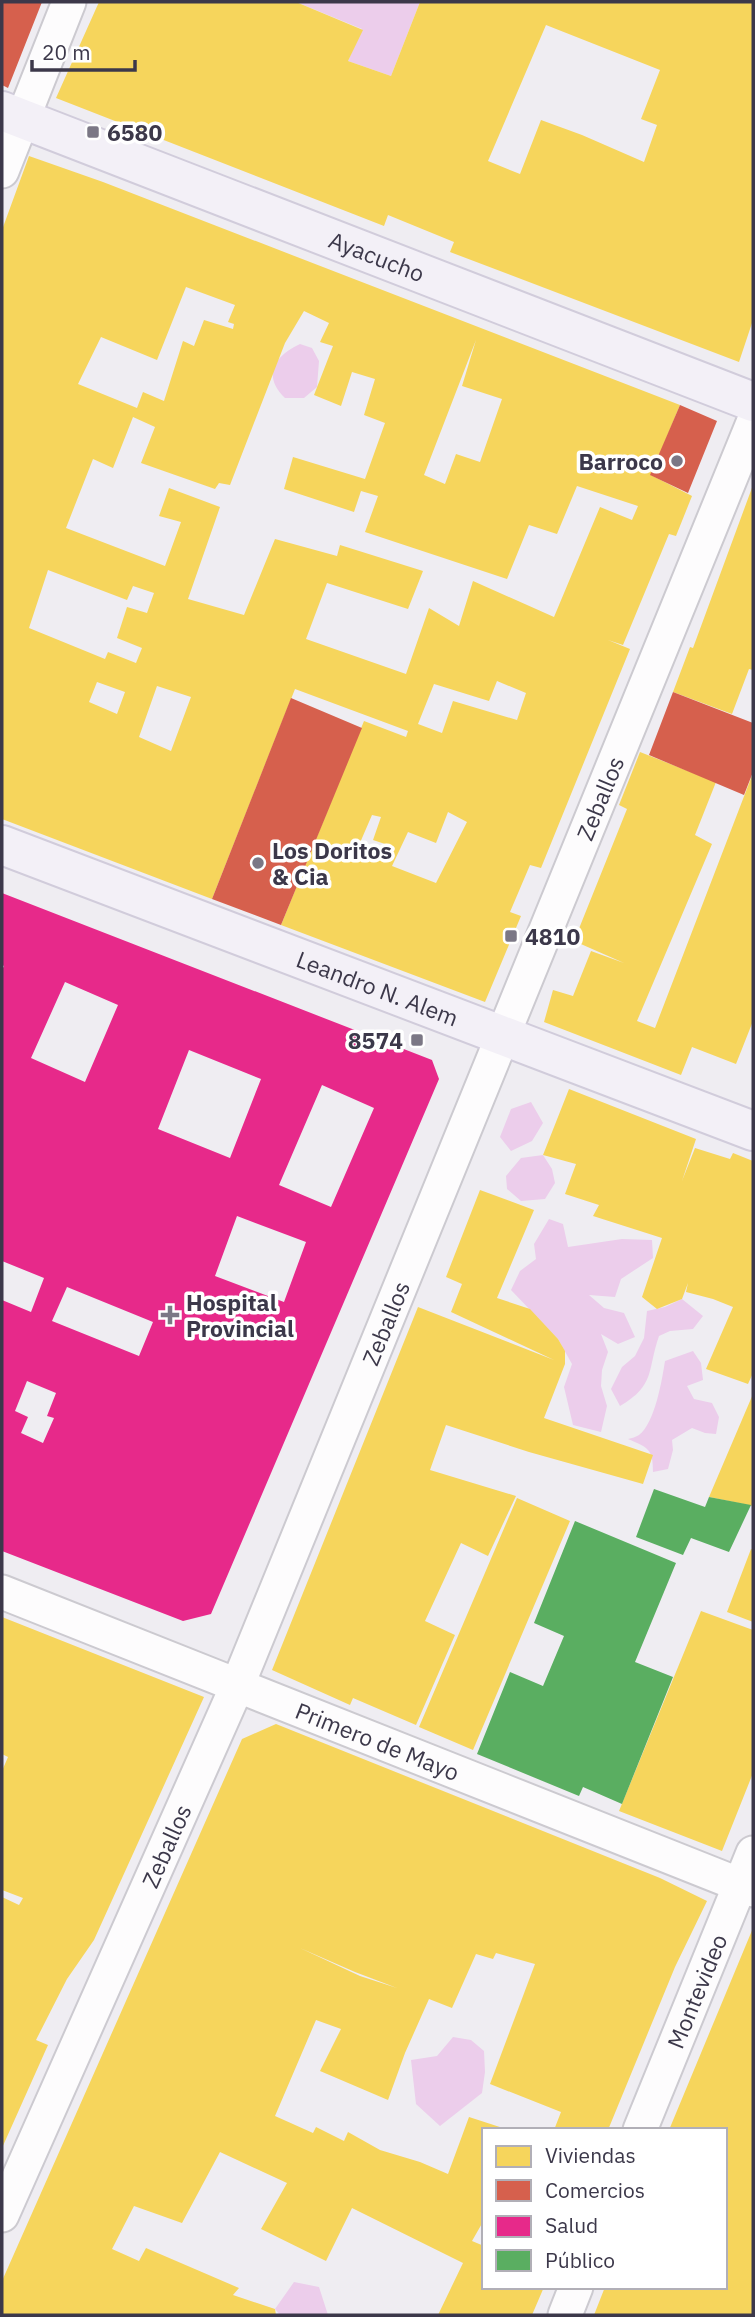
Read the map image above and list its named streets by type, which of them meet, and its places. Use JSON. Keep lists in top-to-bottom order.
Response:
{
  "streets": {
    "main road": ["Ayacucho", "Leandro N. Alem"],
    "street": ["Zeballos", "Primero de Mayo", "Montevideo"]
  },
  "crossings": [
    ["Zeballos", "Leandro N. Alem"],
    ["Zeballos", "Primero de Mayo"],
    ["Primero de Mayo", "Montevideo"]
  ],
  "places": {
    "transit": ["6580", "4810", "8574"],
    "other": ["Barroco", "Los Doritos & Cia"],
    "health": ["Hospital Provincial"]
  },
  "legend": [
    "Viviendas",
    "Comercios",
    "Salud",
    "Público"
  ],
  "scale_bar": "20 m"
}
